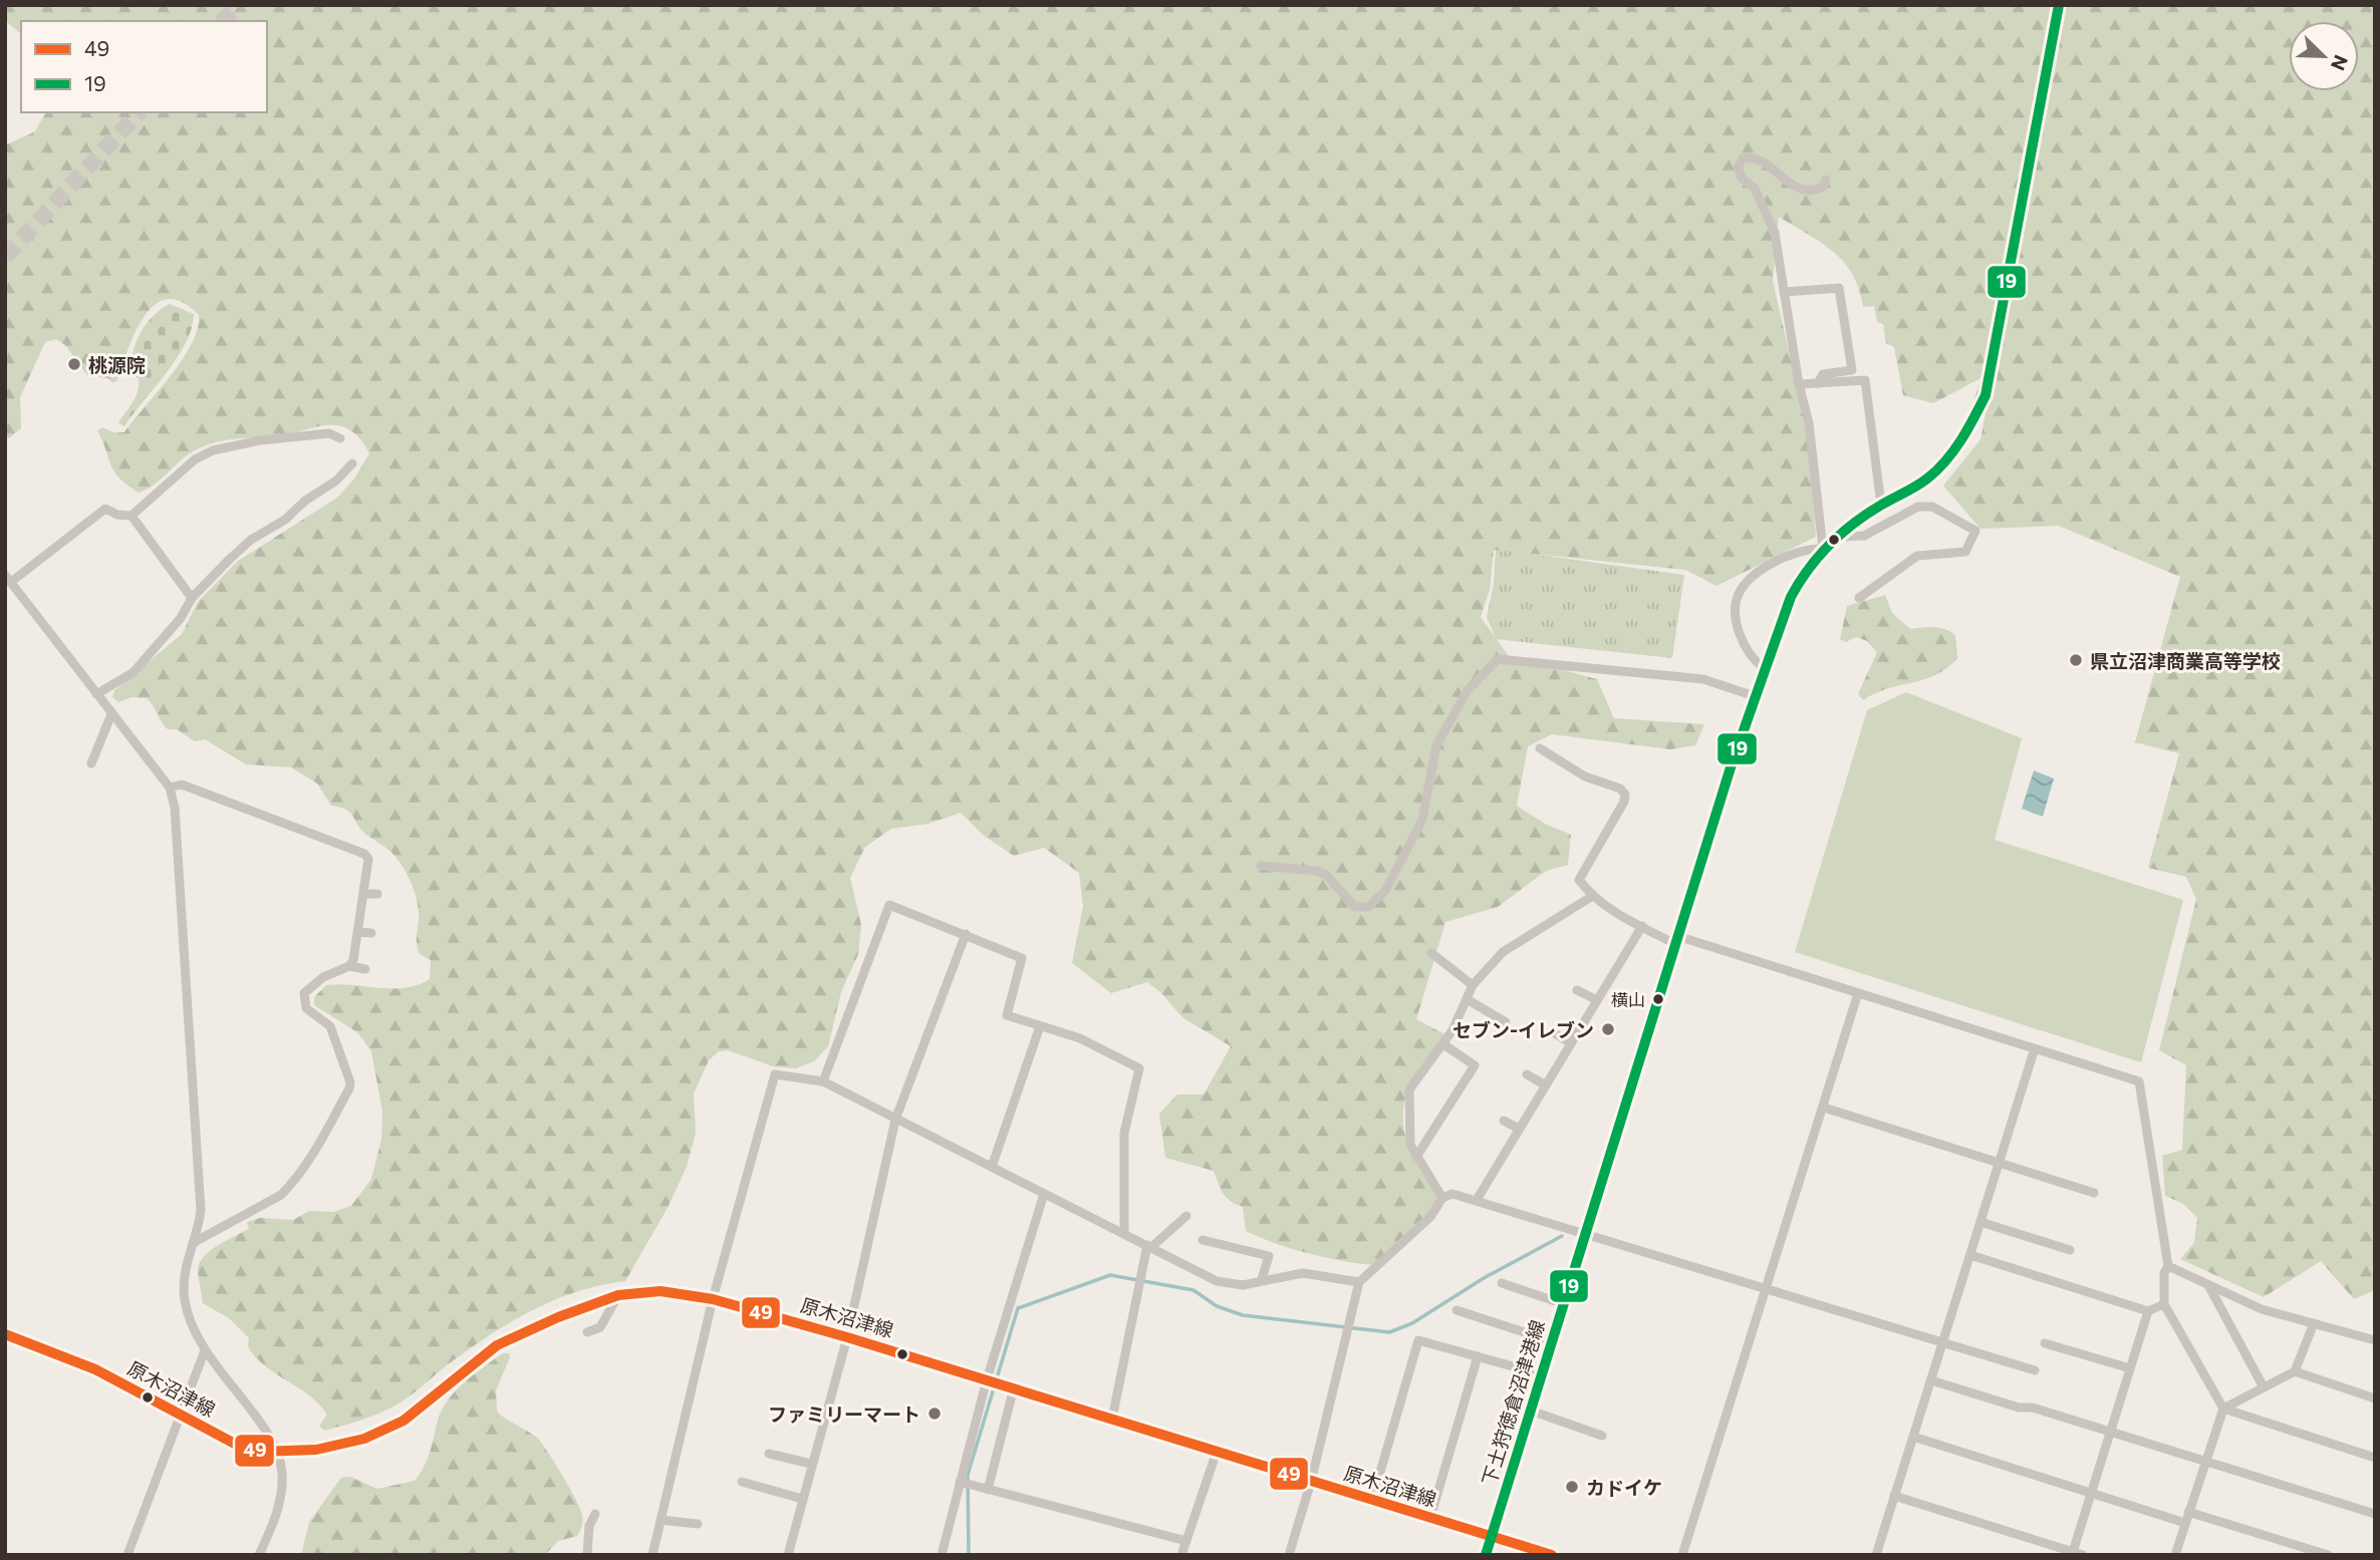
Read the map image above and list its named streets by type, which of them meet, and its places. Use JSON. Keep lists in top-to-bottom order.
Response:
{
  "streets": {
    "main road": ["原木沼津線", "下土狩徳倉沼津港線"]
  },
  "crossings": [
    ["原木沼津線", "下土狩徳倉沼津港線"]
  ],
  "places": [
    "桃源院",
    "県立沼津商業高等学校",
    "横山",
    "セブン-イレブン",
    "ファミリーマート",
    "カドイケ"
  ],
  "lines": ["transit line 19", "transit line 49"],
  "legend": ["49", "19"],
  "north": "bottom right"
}
